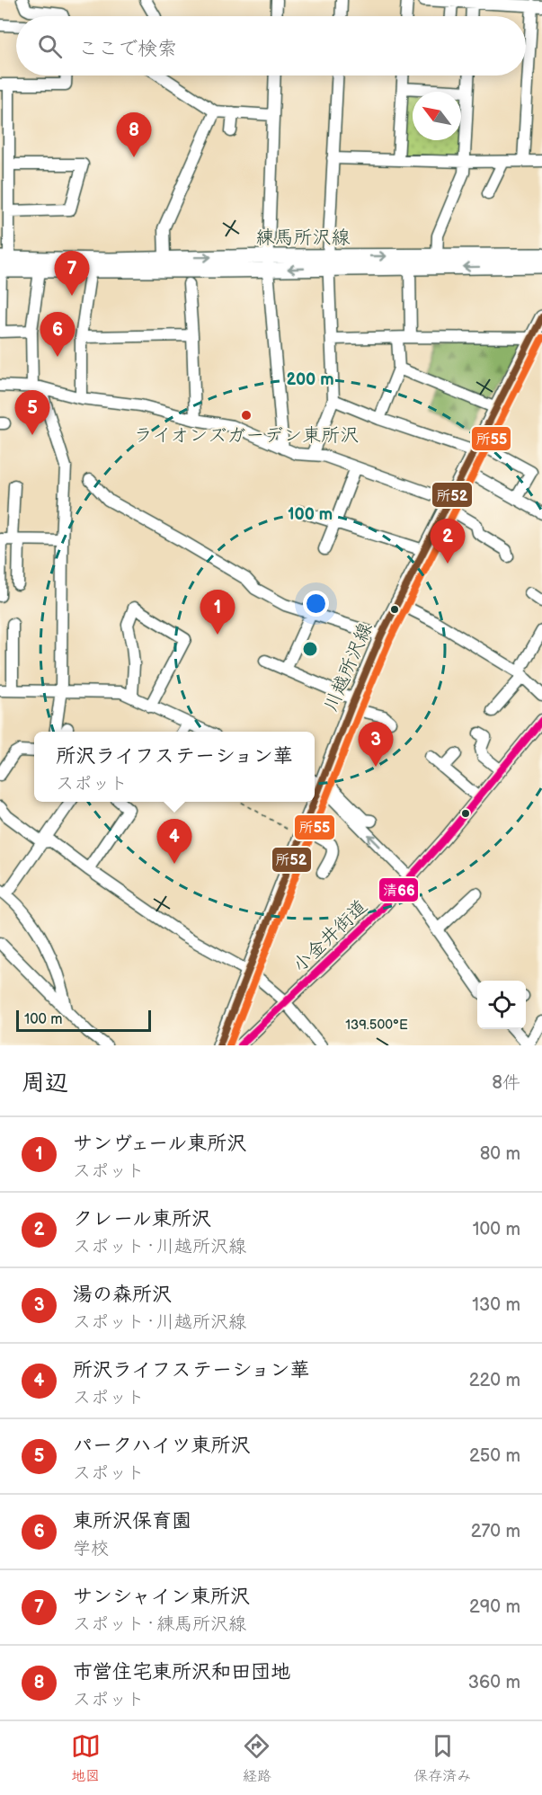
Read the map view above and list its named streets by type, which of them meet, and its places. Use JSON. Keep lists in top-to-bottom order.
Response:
{
  "streets": {
    "main road": ["練馬所沢線", "川越所沢線"],
    "street": ["小金井街道"]
  },
  "places": ["ライオンズガーデン東所沢"],
  "lines": ["transit line 所52", "transit line 所55", "transit line 清66"],
  "scale_bar": "100 m",
  "north": "top left",
  "page": {
    "search": "ここで検索",
    "pins": [
      "8",
      "7",
      "6",
      "5",
      "2",
      "1",
      "3",
      "4"
    ],
    "popup": ["所沢ライフステーション華", "スポット"],
    "scale": "100 m",
    "heading": ["周辺", "8件"],
    "list": [
      {
        "mark": "1",
        "name": "サンヴェール東所沢",
        "note": "スポット",
        "value": "80 m"
      },
      {
        "mark": "2",
        "name": "クレール東所沢",
        "note": "スポット · 川越所沢線",
        "value": "100 m"
      },
      {
        "mark": "3",
        "name": "湯の森所沢",
        "note": "スポット · 川越所沢線",
        "value": "130 m"
      },
      {
        "mark": "4",
        "name": "所沢ライフステーション華",
        "note": "スポット",
        "value": "220 m"
      },
      {
        "mark": "5",
        "name": "パークハイツ東所沢",
        "note": "スポット",
        "value": "250 m"
      },
      {
        "mark": "6",
        "name": "東所沢保育園",
        "note": "学校",
        "value": "270 m"
      },
      {
        "mark": "7",
        "name": "サンシャイン東所沢",
        "note": "スポット · 練馬所沢線",
        "value": "290 m"
      },
      {
        "mark": "8",
        "name": "市営住宅東所沢和田団地",
        "note": "スポット",
        "value": "360 m"
      }
    ],
    "nav": ["地図", "経路", "保存済み"]
  },
  "coordinates": ["139.500°E"],
  "rings": ["200 m", "100 m"]
}
